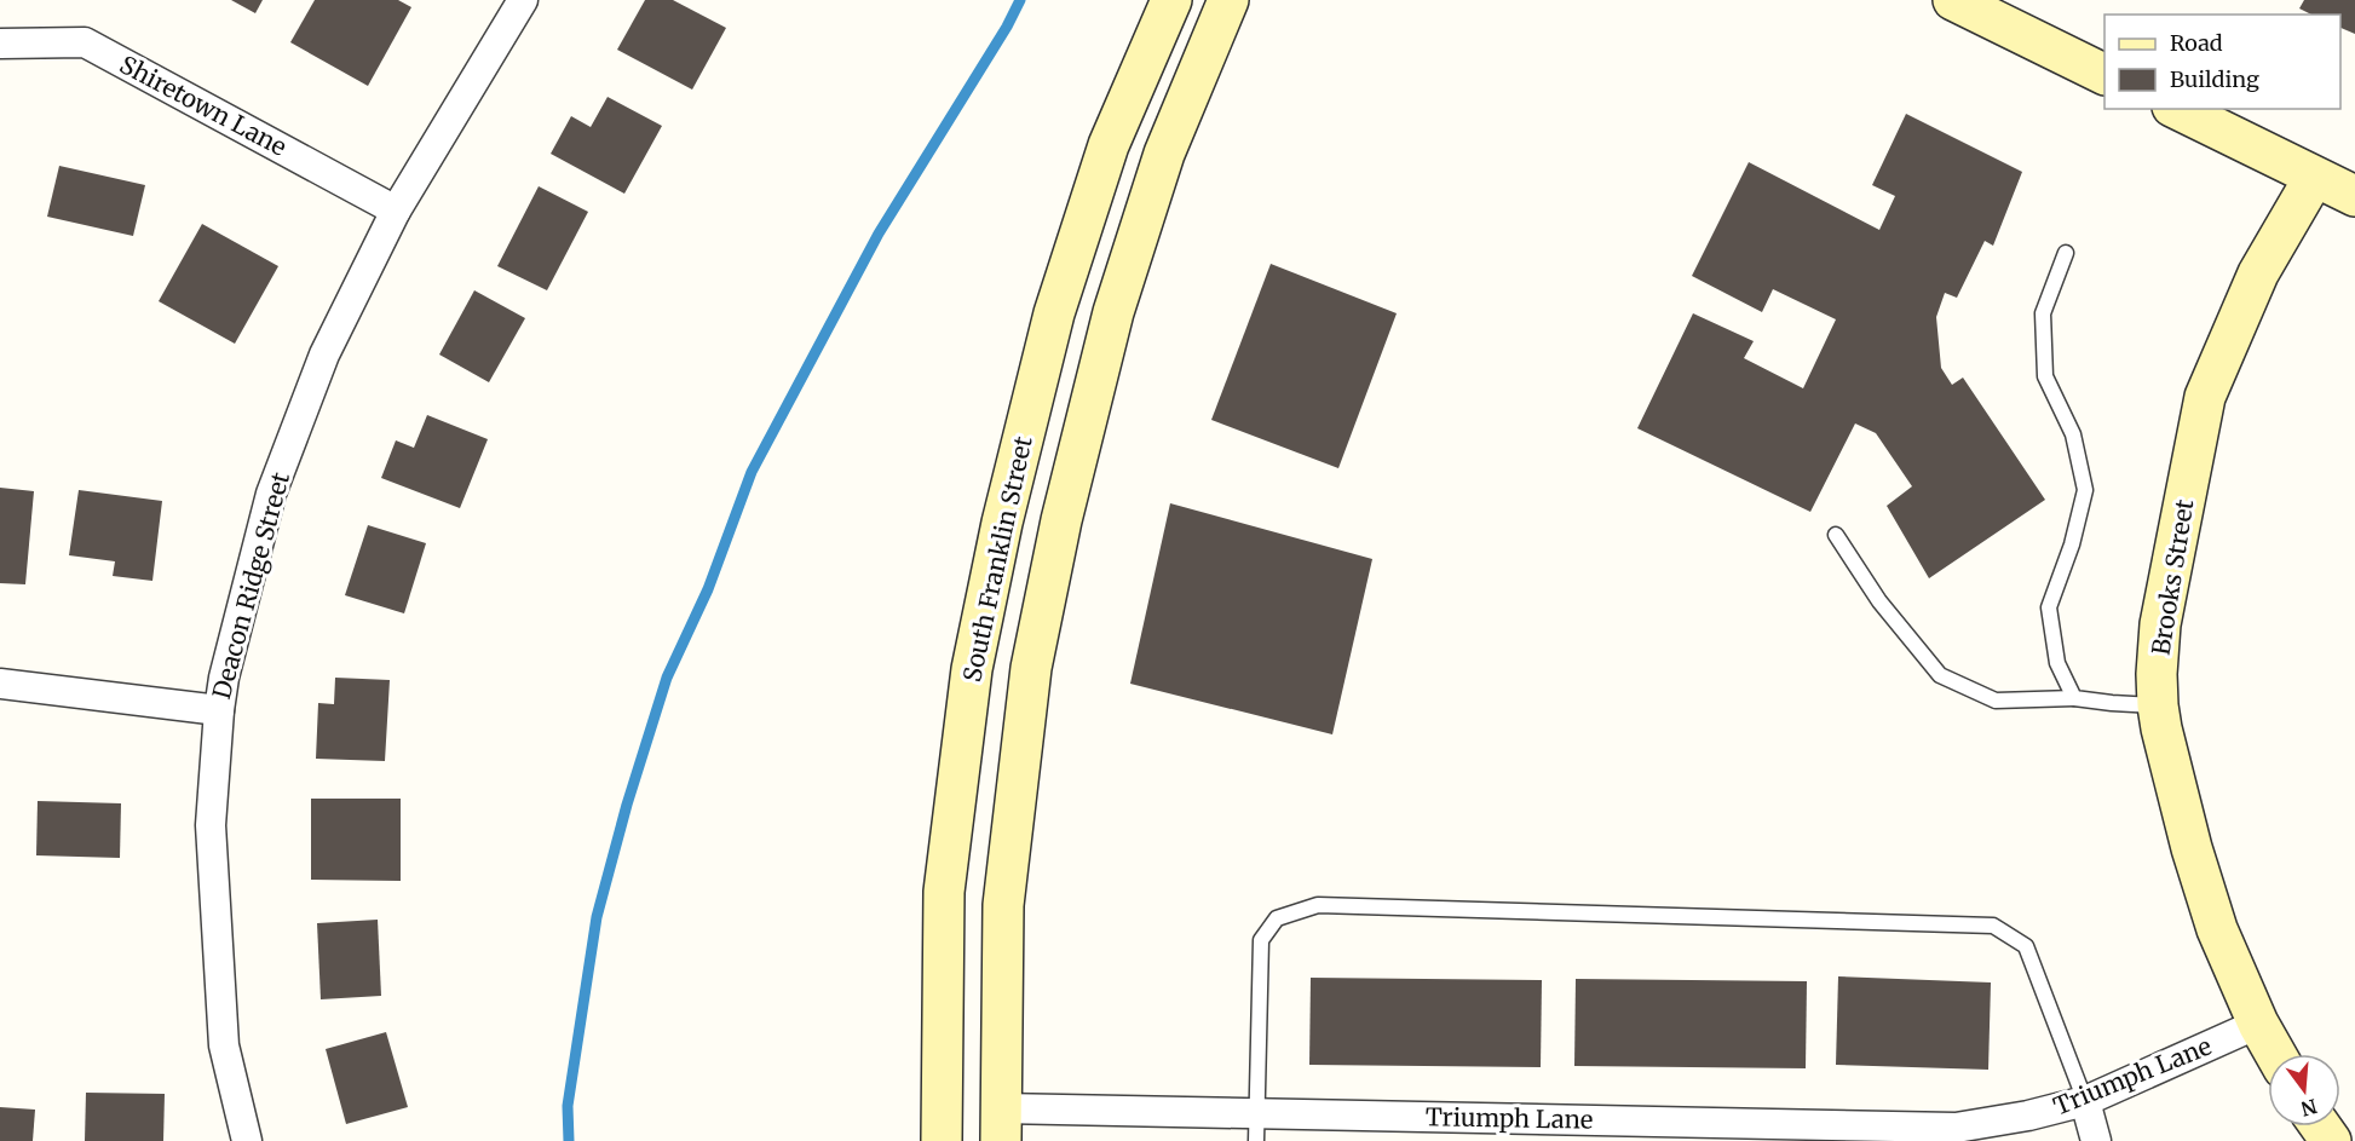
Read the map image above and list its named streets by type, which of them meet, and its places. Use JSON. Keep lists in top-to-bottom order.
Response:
{
  "streets": {
    "street": [
      "Shiretown Lane",
      "South Franklin Street",
      "Brooks Street",
      "Deacon Ridge Street",
      "Triumph Lane"
    ]
  },
  "crossings": [
    ["Shiretown Lane", "Deacon Ridge Street"],
    ["Brooks Street", "Triumph Lane"]
  ],
  "legend": ["Road", "Building"],
  "north": "bottom"
}
